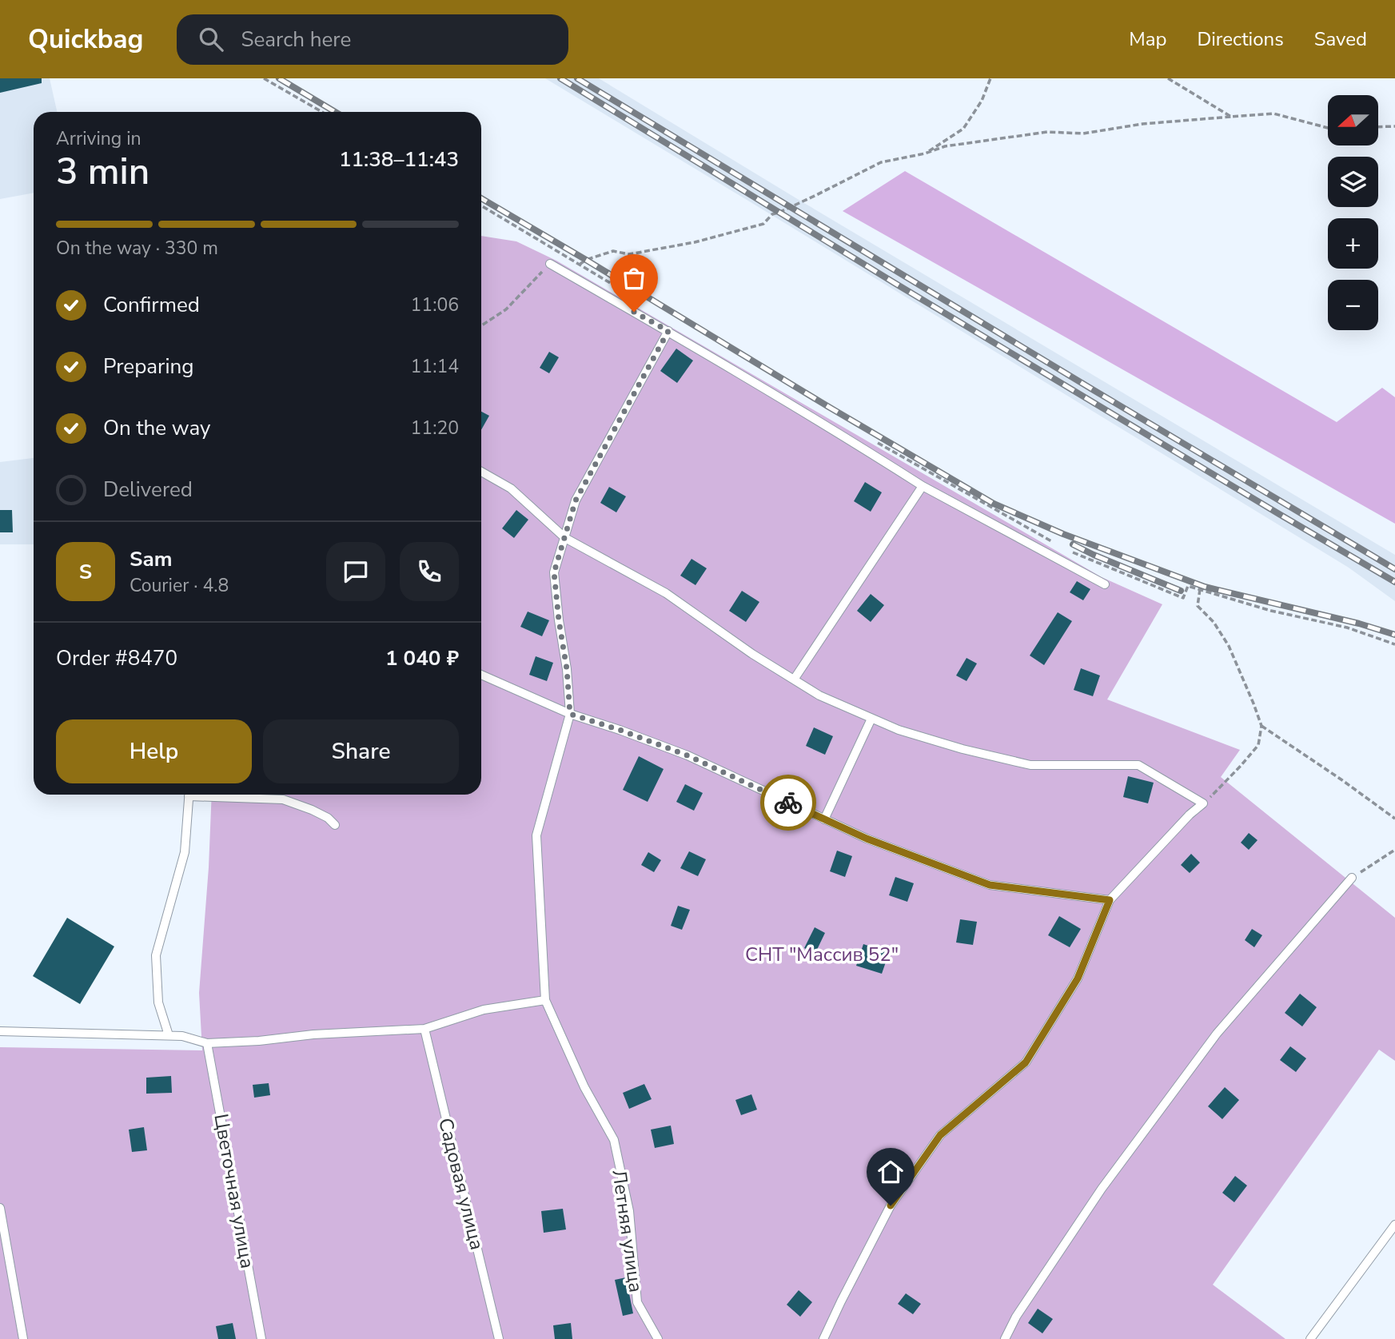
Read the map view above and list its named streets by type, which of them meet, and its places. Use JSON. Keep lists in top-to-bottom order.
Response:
{
  "streets": {
    "lane": ["Садовая улица", "Цветочная улица", "Летняя улица"]
  },
  "parks": ["СНТ \"Массив 52\""],
  "north": "left",
  "page": {
    "header": "Quickbag",
    "search": "Search here",
    "nav": ["Map", "Directions", "Saved"],
    "map_buttons": ["+", "−"],
    "heading": ["3 min", "Arriving in", "11:38–11:43"],
    "panel": [
      "Sam",
      "Courier · 4.8",
      "Order #8470",
      "1 040 ₽"
    ],
    "bar": "On the way · 330 m",
    "list": [
      ["Confirmed", "11:06"],
      ["Preparing", "11:14"],
      ["On the way", "11:20"],
      "Delivered"
    ],
    "round": "S",
    "buttons": ["Help", "Share"]
  }
}
